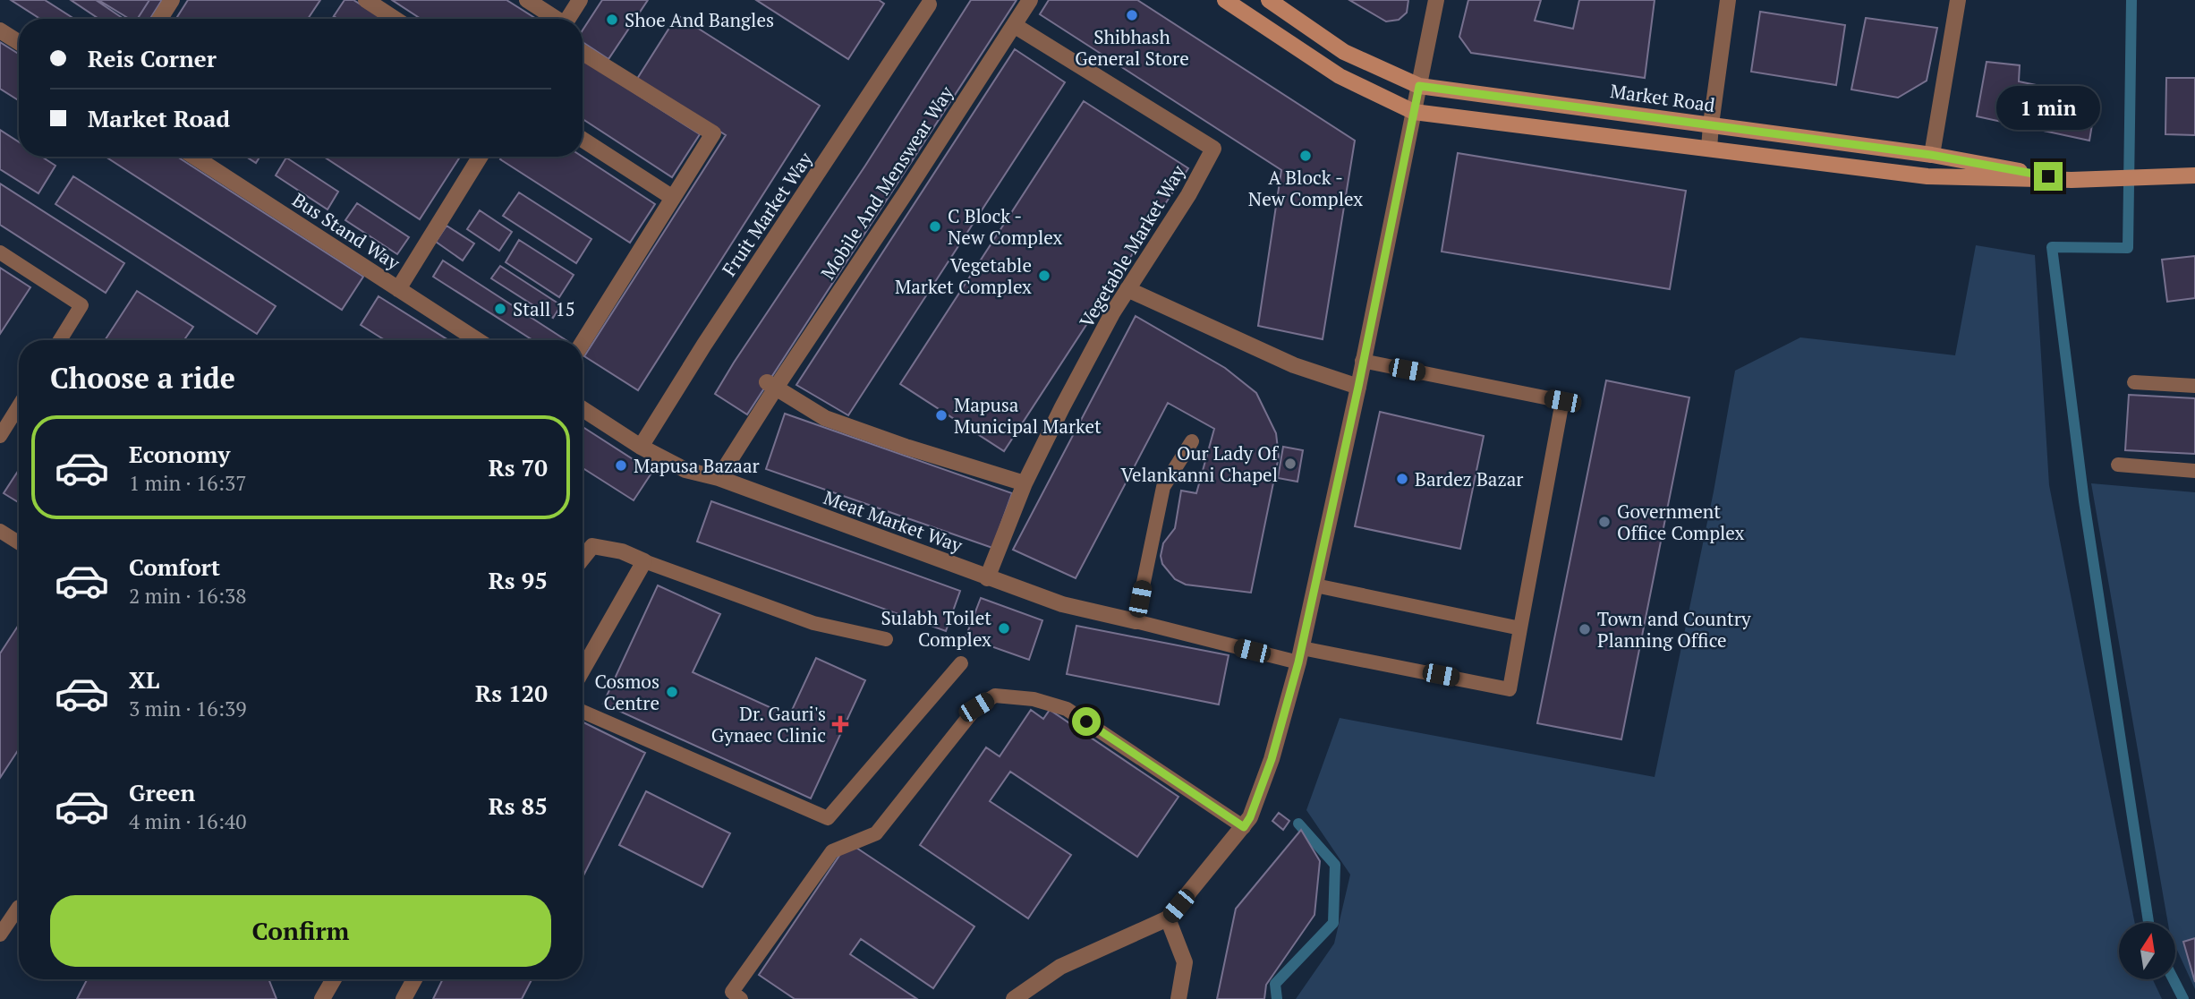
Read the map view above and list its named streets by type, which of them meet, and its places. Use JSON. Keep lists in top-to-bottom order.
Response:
{
  "streets": {
    "main road": ["Market Road"],
    "street": [
      "Mobile And Menswear Way",
      "Fruit Market Way",
      "Bus Stand Way",
      "Vegetable Market Way",
      "Meat Market Way"
    ]
  },
  "crossings": [
    ["Mobile And Menswear Way", "Vegetable Market Way"],
    ["Mobile And Menswear Way", "Meat Market Way"],
    ["Fruit Market Way", "Meat Market Way"],
    ["Vegetable Market Way", "Meat Market Way"]
  ],
  "places": {
    "other": [
      "Shibhash General Store",
      "Shoe And Bangles",
      "A Block - New Complex",
      "C Block - New Complex",
      "Vegetable Market Complex",
      "Stall 15",
      "Mapusa Municipal Market",
      "Our Lady Of Velankanni Chapel",
      "Mapusa Bazaar",
      "Bardez Bazar",
      "Government Office Complex",
      "Sulabh Toilet Complex",
      "Town and Country Planning Office",
      "Cosmos Centre"
    ],
    "health": ["Dr. Gauri's Gynaec Clinic"]
  },
  "north": "top",
  "page": {
    "banner": ["Reis Corner", "Market Road"],
    "bubble": "1 min",
    "heading": "Choose a ride",
    "list": [
      {
        "name": "Economy",
        "note": "1 min · 16:37",
        "value": "Rs 70"
      },
      {
        "name": "Comfort",
        "note": "2 min · 16:38",
        "value": "Rs 95"
      },
      {
        "name": "XL",
        "note": "3 min · 16:39",
        "value": "Rs 120"
      },
      {
        "name": "Green",
        "note": "4 min · 16:40",
        "value": "Rs 85"
      }
    ],
    "buttons": "Confirm"
  }
}
